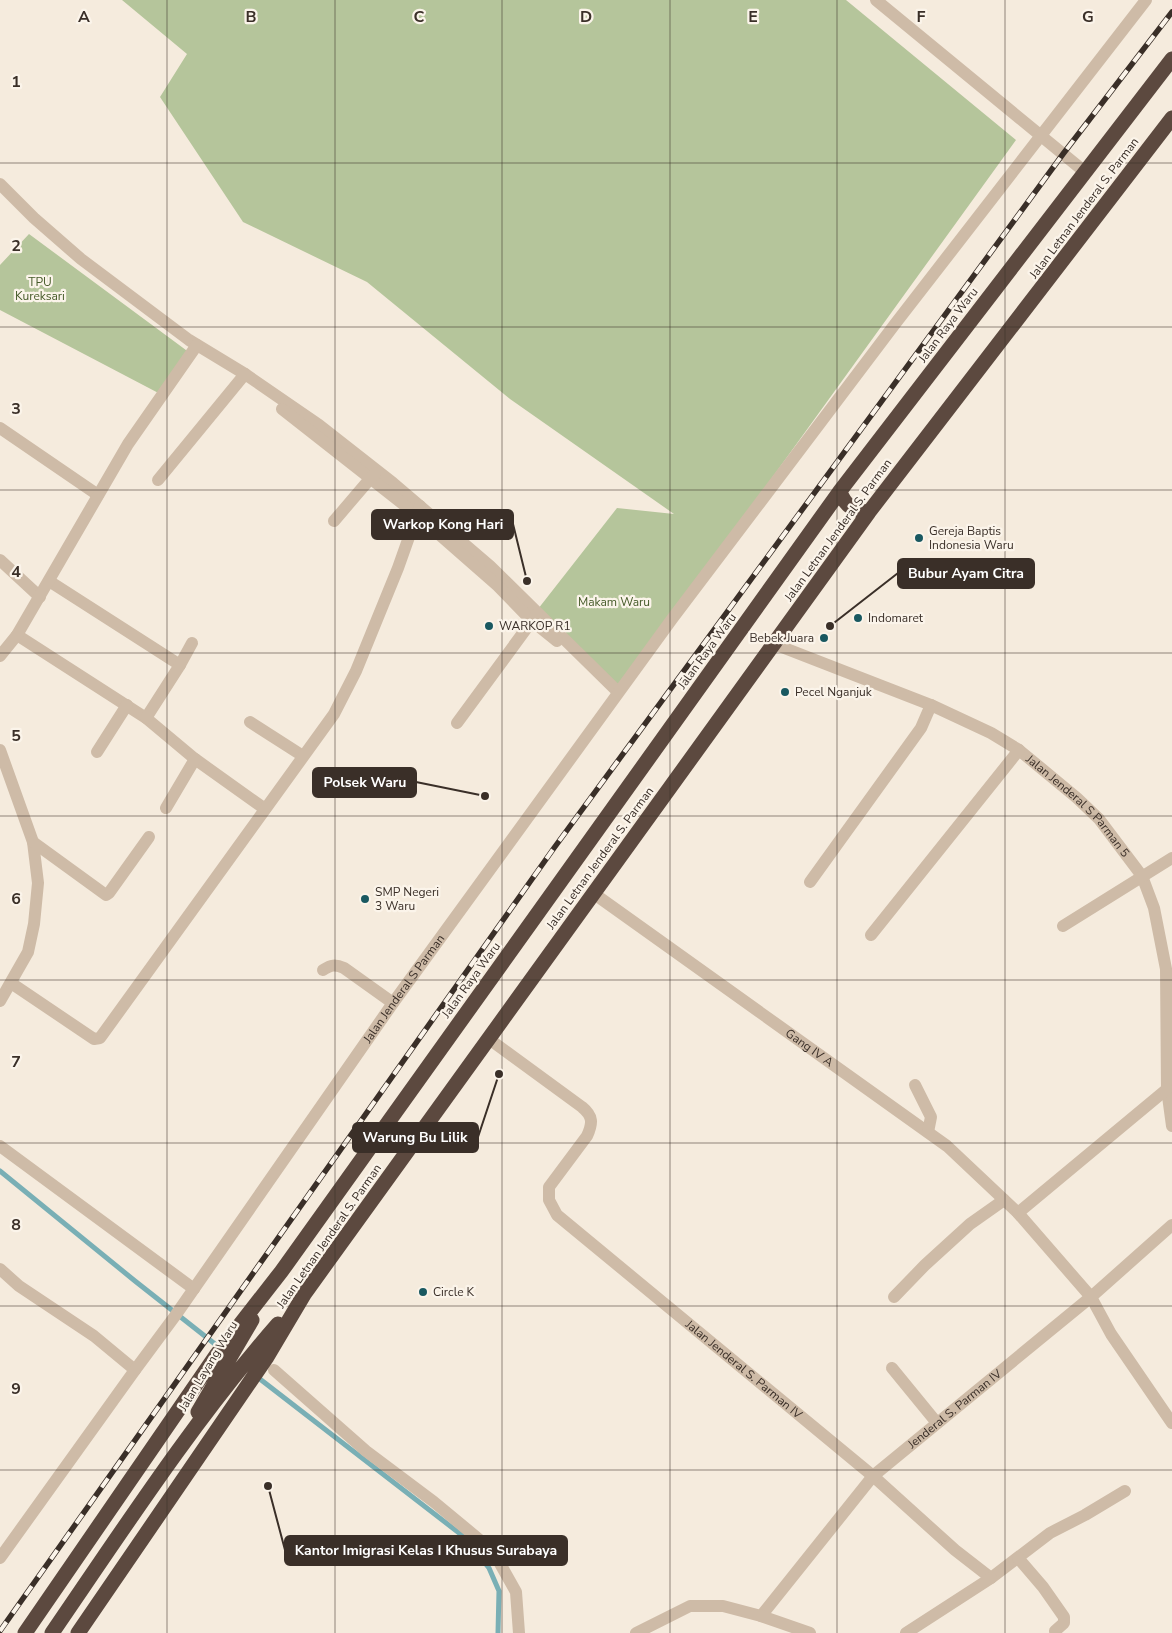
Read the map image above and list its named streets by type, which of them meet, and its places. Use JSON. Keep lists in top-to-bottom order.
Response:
{
  "streets": {
    "highway": ["Jalan Letnan Jenderal S. Parman", "Jalan Raya Waru", "Jalan Layang Waru"],
    "street": [
      "Jalan Jenderal S Parman 5",
      "Jalan Jenderal S Parman",
      "Gang IV A",
      "Jalan Jenderal S. Parman IV",
      "Jenderal S. Parman IV"
    ]
  },
  "crossings": [
    ["Jalan Letnan Jenderal S. Parman", "Jalan Raya Waru"],
    ["Jalan Letnan Jenderal S. Parman", "Jalan Jenderal S Parman 5"],
    ["Jalan Letnan Jenderal S. Parman", "Gang IV A"],
    ["Jalan Letnan Jenderal S. Parman", "Jalan Layang Waru"],
    ["Jalan Letnan Jenderal S. Parman", "Jalan Jenderal S. Parman IV"],
    ["Gang IV A", "Jenderal S. Parman IV"],
    ["Jalan Jenderal S. Parman IV", "Jenderal S. Parman IV"]
  ],
  "parks": ["TPU Kureksari", "Makam Waru"],
  "places": [
    "Gereja Baptis Indonesia Waru",
    "Warkop Kong Hari",
    "Indomaret",
    "WARKOP R1",
    "Bubur Ayam Citra",
    "Bebek Juara",
    "Pecel Nganjuk",
    "Polsek Waru",
    "SMP Negeri 3 Waru",
    "Warung Bu Lilik",
    "Circle K",
    "Kantor Imigrasi Kelas I Khusus Surabaya"
  ],
  "grid": {
    "columns": [
      "A",
      "B",
      "C",
      "D",
      "E",
      "F",
      "G"
    ],
    "rows": [
      "1",
      "2",
      "3",
      "4",
      "5",
      "6",
      "7",
      "8",
      "9"
    ]
  }
}
